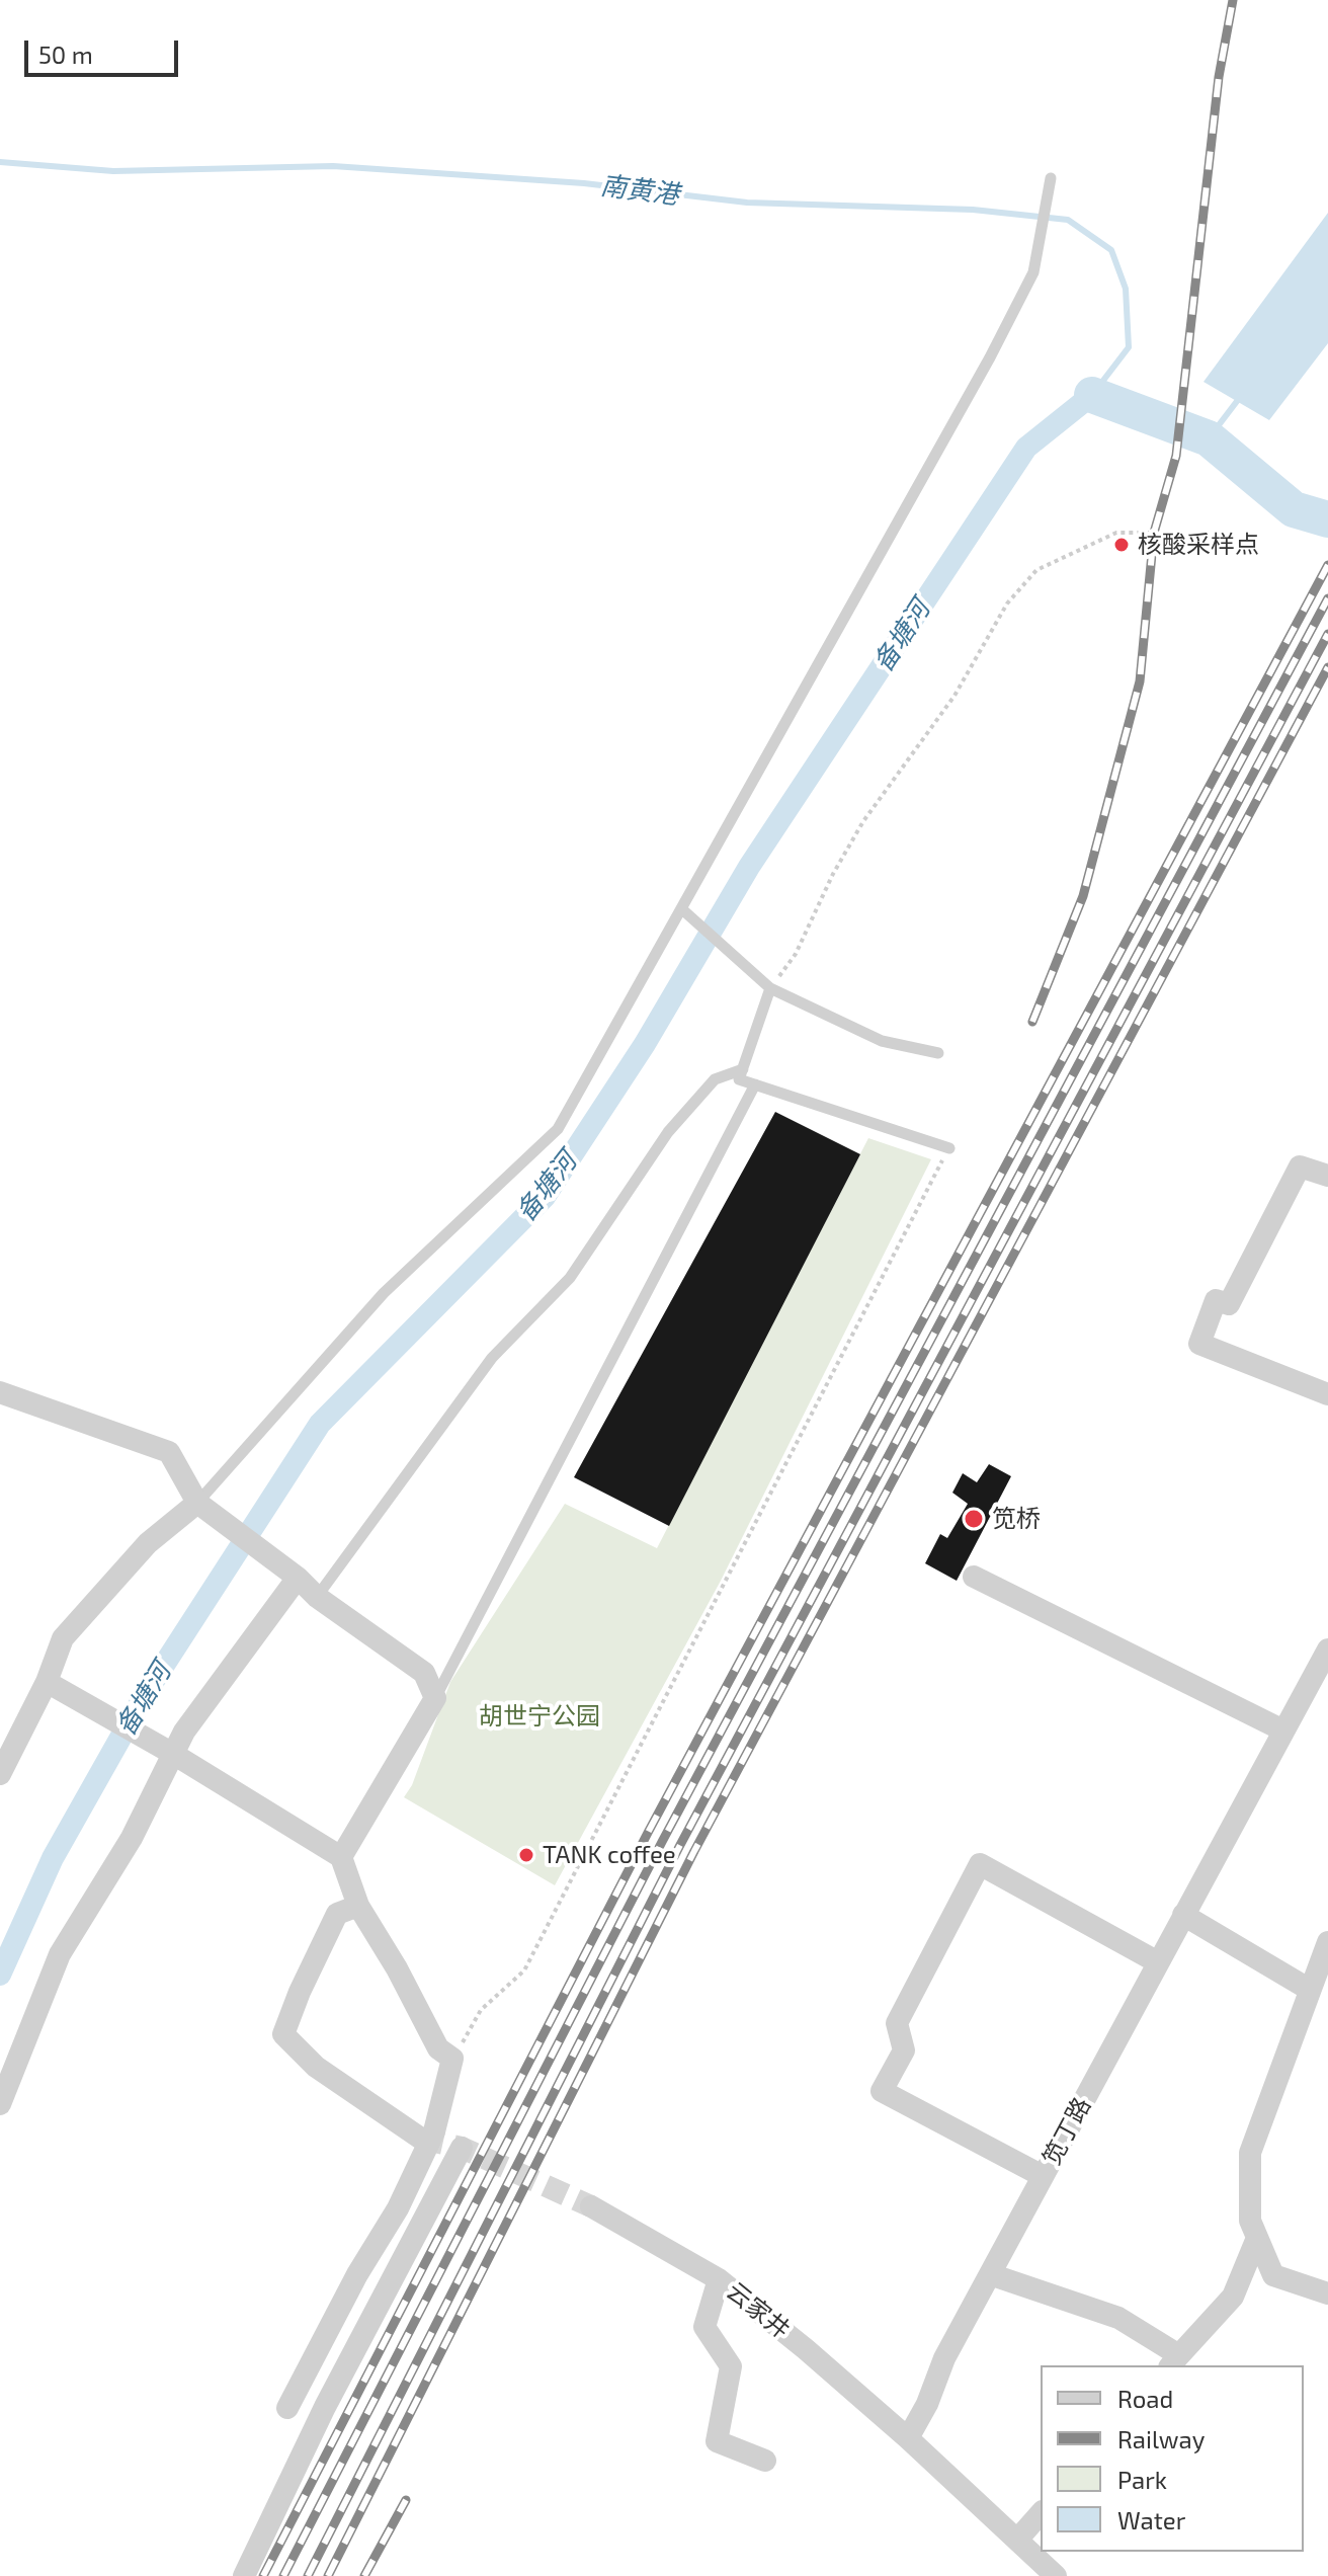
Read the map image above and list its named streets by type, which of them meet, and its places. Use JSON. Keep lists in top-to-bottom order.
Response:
{
  "streets": {
    "street": ["笕丁路", "云家井"]
  },
  "crossings": [
    ["笕丁路", "云家井"]
  ],
  "water": ["南黄港", "备塘河"],
  "parks": ["胡世宁公园"],
  "places": ["核酸采样点", "笕桥", "TANK coffee"],
  "legend": [
    "Road",
    "Railway",
    "Park",
    "Water"
  ],
  "scale_bar": "50 m"
}
